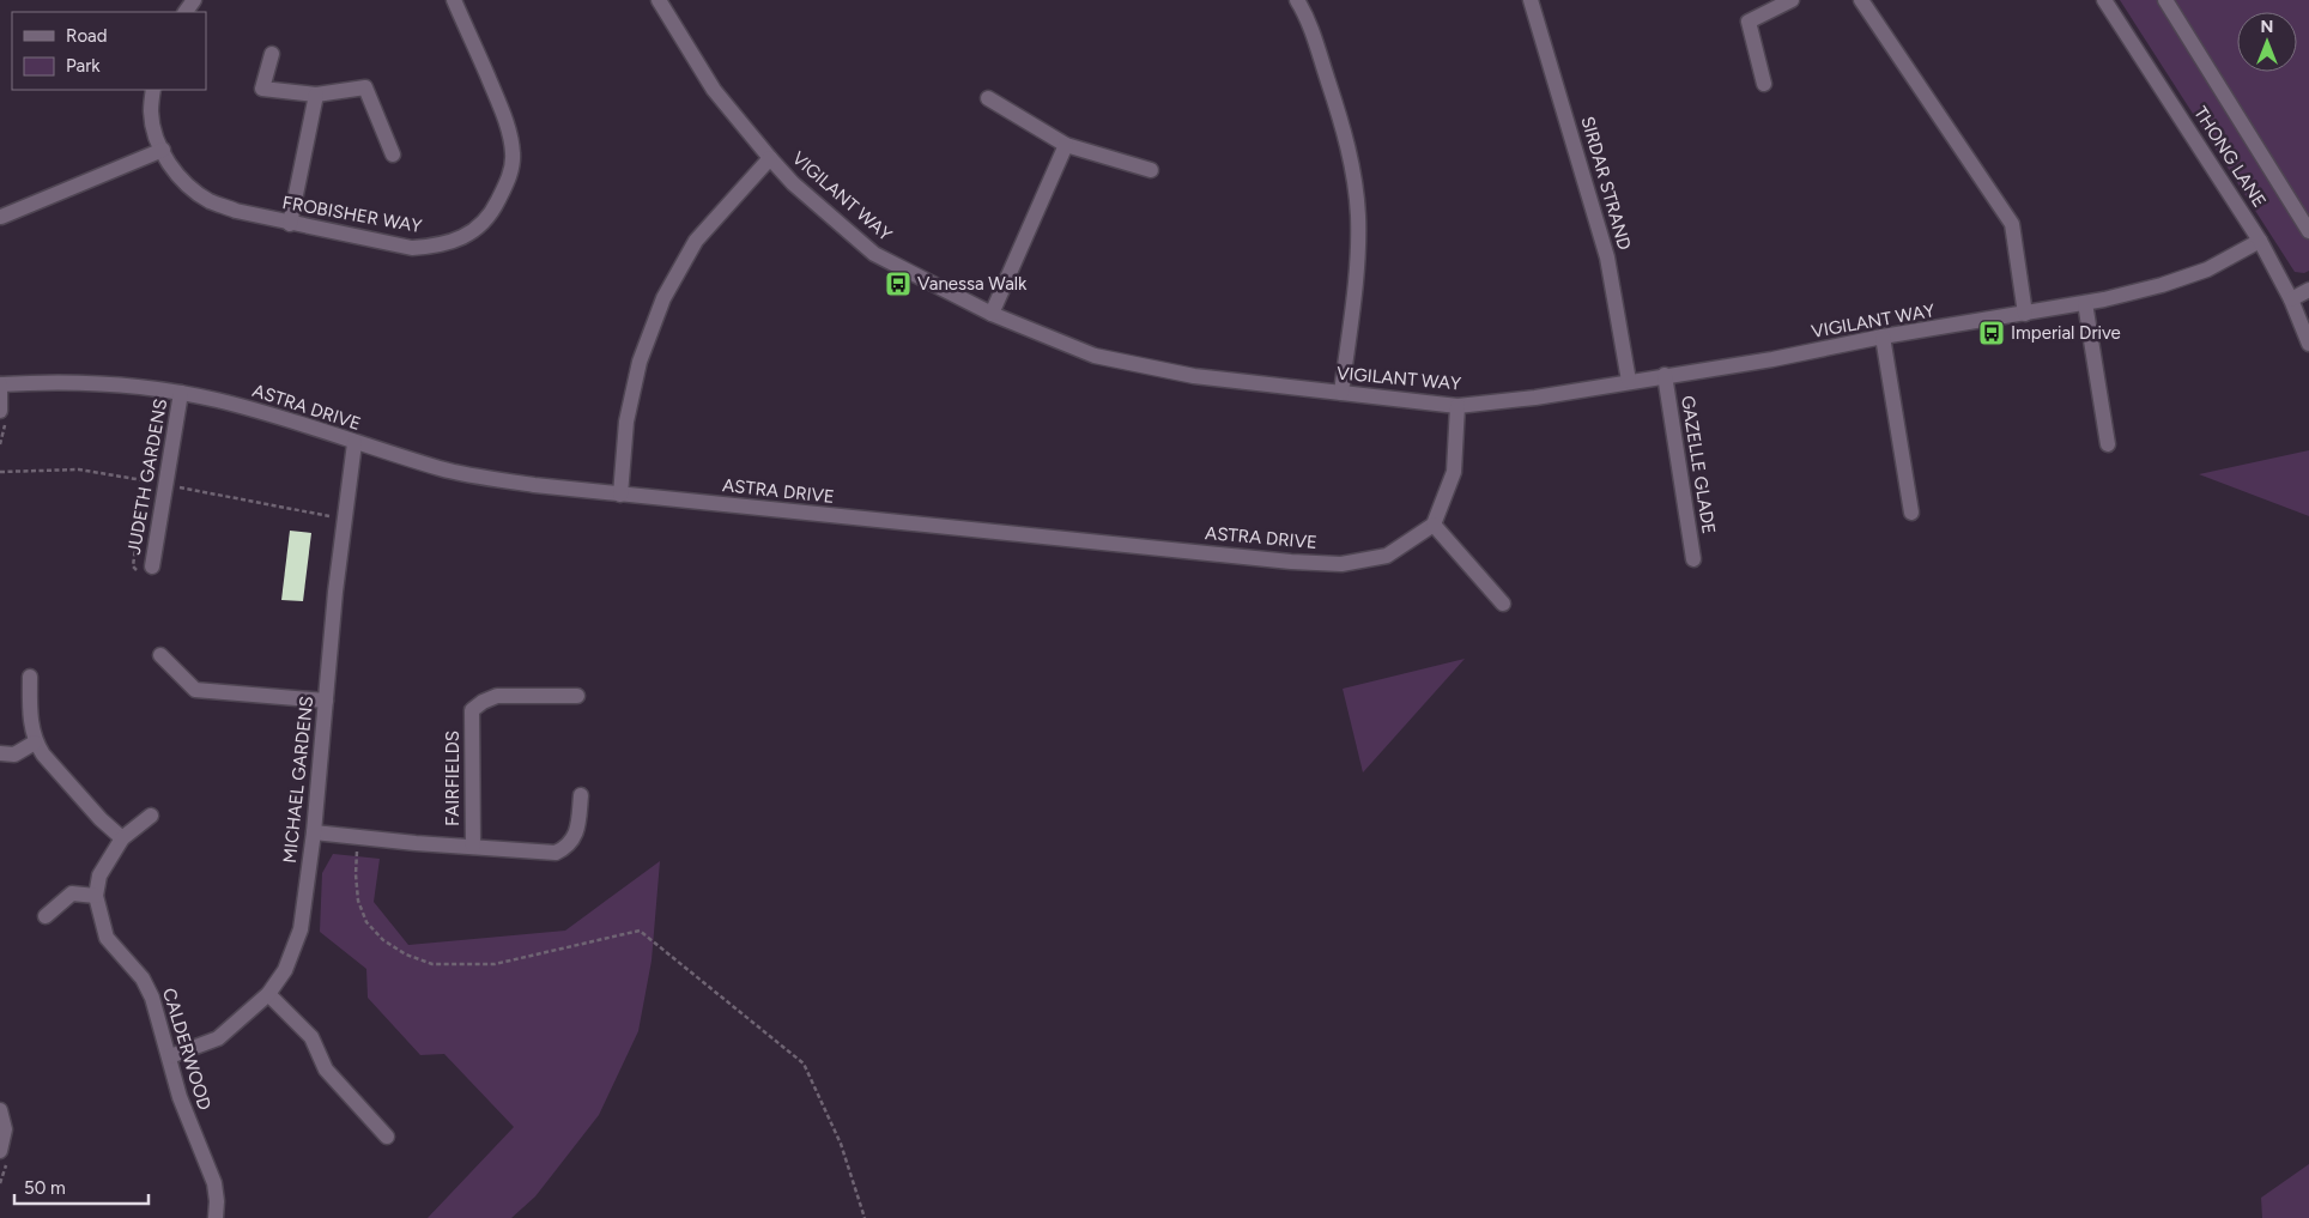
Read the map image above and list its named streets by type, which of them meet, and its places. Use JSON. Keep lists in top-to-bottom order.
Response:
{
  "streets": {
    "street": [
      "THONG LANE",
      "SIRDAR STRAND",
      "VIGILANT WAY",
      "FROBISHER WAY",
      "ASTRA DRIVE",
      "GAZELLE GLADE",
      "JUDETH GARDENS",
      "FAIRFIELDS",
      "MICHAEL GARDENS",
      "CALDERWOOD"
    ]
  },
  "crossings": [
    ["THONG LANE", "VIGILANT WAY"],
    ["SIRDAR STRAND", "VIGILANT WAY"],
    ["VIGILANT WAY", "GAZELLE GLADE"],
    ["ASTRA DRIVE", "JUDETH GARDENS"],
    ["ASTRA DRIVE", "MICHAEL GARDENS"],
    ["FAIRFIELDS", "MICHAEL GARDENS"],
    ["MICHAEL GARDENS", "CALDERWOOD"]
  ],
  "places": {
    "bus stop": ["Vanessa Walk", "Imperial Drive"]
  },
  "legend": ["Road", "Park"],
  "scale_bar": "50 m",
  "north": "top"
}
